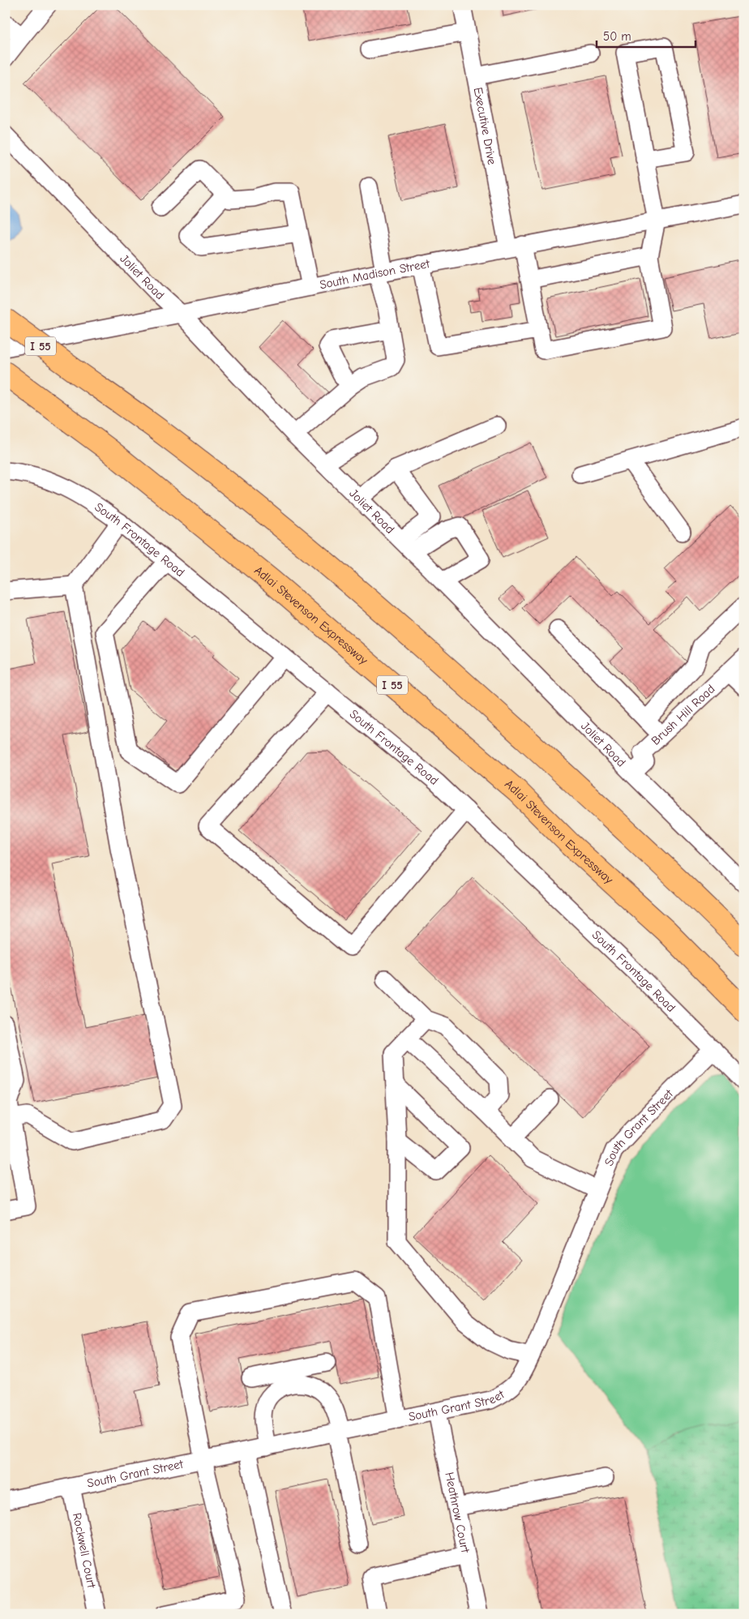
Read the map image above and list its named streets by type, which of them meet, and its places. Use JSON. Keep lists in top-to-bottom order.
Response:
{
  "streets": {
    "highway": ["I 55", "Adlai Stevenson Expressway"],
    "street": [
      "Executive Drive",
      "South Madison Street",
      "Joliet Road",
      "South Frontage Road",
      "Brush Hill Road",
      "South Grant Street",
      "Heathrow Court",
      "Rockwell Court"
    ]
  },
  "crossings": [
    ["Executive Drive", "South Madison Street"],
    ["South Madison Street", "Joliet Road"],
    ["Joliet Road", "Brush Hill Road"],
    ["South Frontage Road", "South Grant Street"],
    ["South Grant Street", "Heathrow Court"],
    ["South Grant Street", "Rockwell Court"]
  ],
  "scale_bar": "50 m"
}
